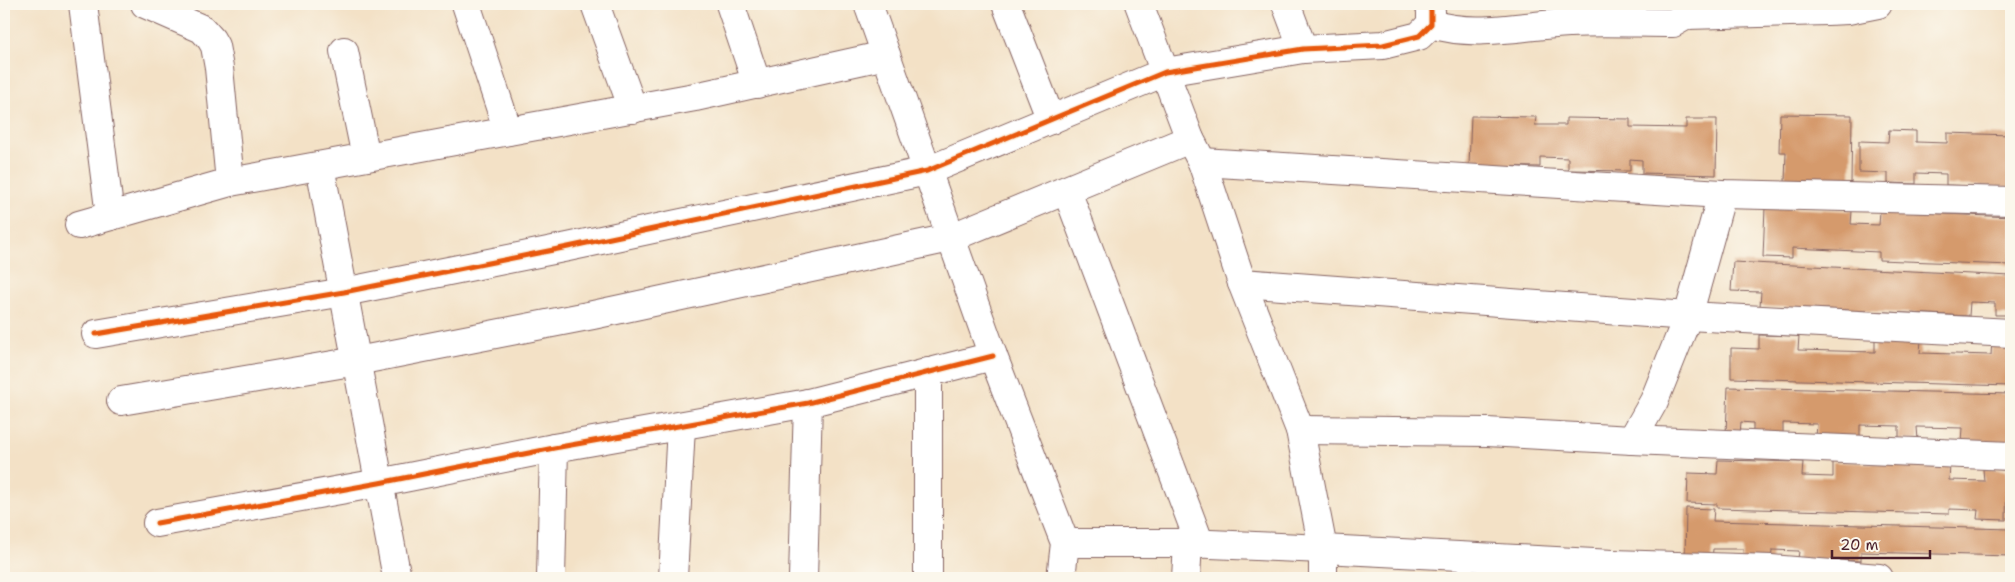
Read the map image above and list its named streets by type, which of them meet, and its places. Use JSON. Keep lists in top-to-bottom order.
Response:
{
  "scale_bar": "20 m"
}
